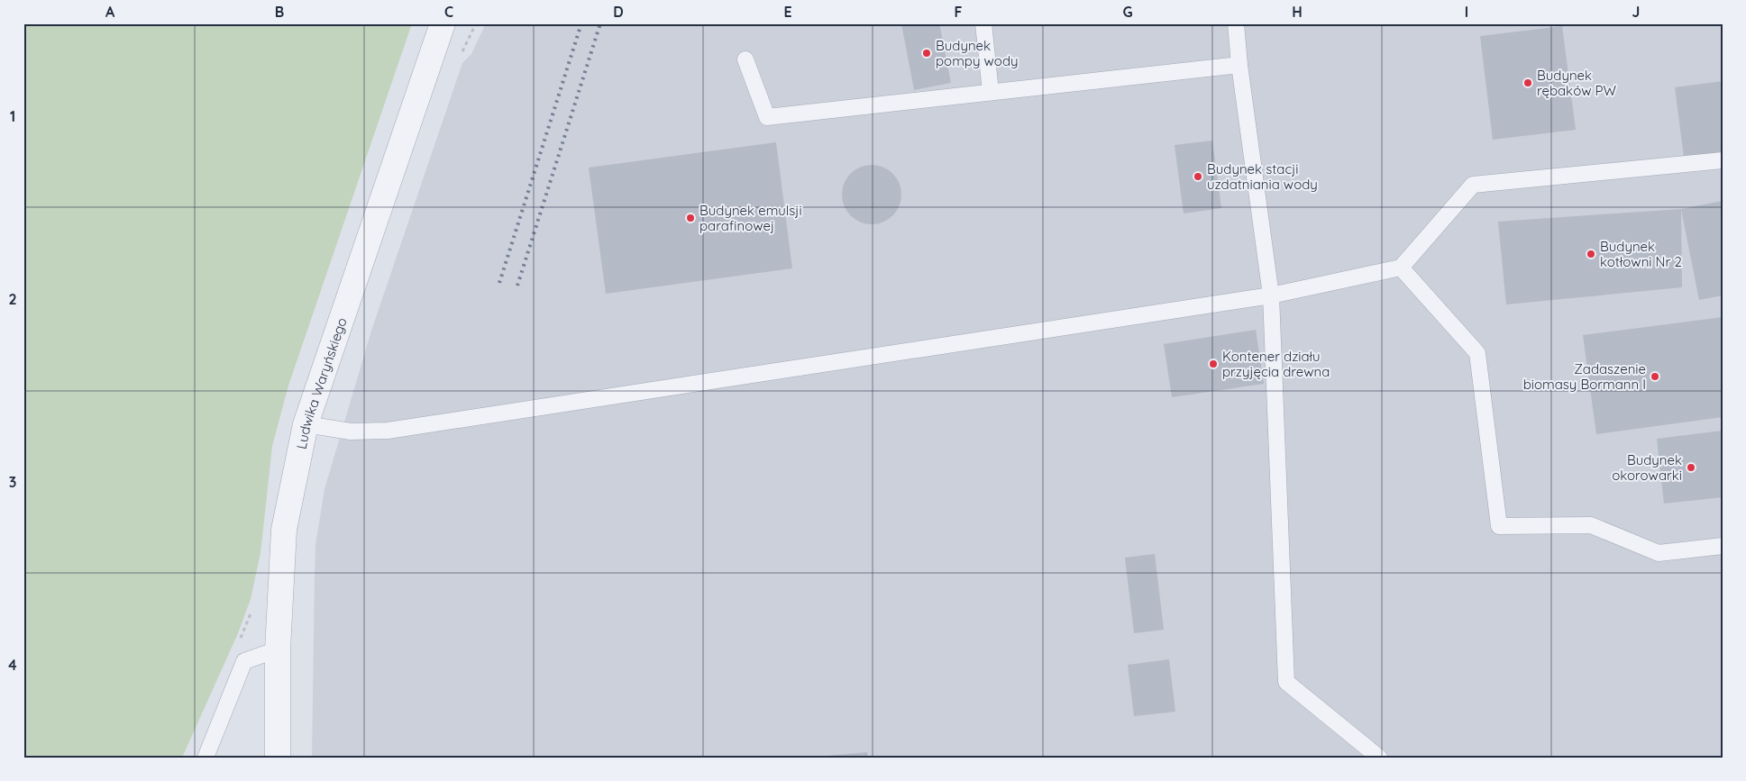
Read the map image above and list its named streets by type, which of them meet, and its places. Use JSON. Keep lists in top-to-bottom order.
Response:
{
  "streets": {
    "street": ["Ludwika Waryńskiego"]
  },
  "places": [
    "Budynek pompy wody",
    "Budynek rębaków PW",
    "Budynek stacji uzdatniania wody",
    "Budynek emulsji parafinowej",
    "Budynek kotłowni Nr 2",
    "Kontener działu przyjęcia drewna",
    "Zadaszenie biomasy Bormann I",
    "Budynek okorowarki"
  ],
  "grid": {
    "columns": [
      "A",
      "B",
      "C",
      "D",
      "E",
      "F",
      "G",
      "H",
      "I",
      "J"
    ],
    "rows": [
      "1",
      "2",
      "3",
      "4"
    ]
  }
}
